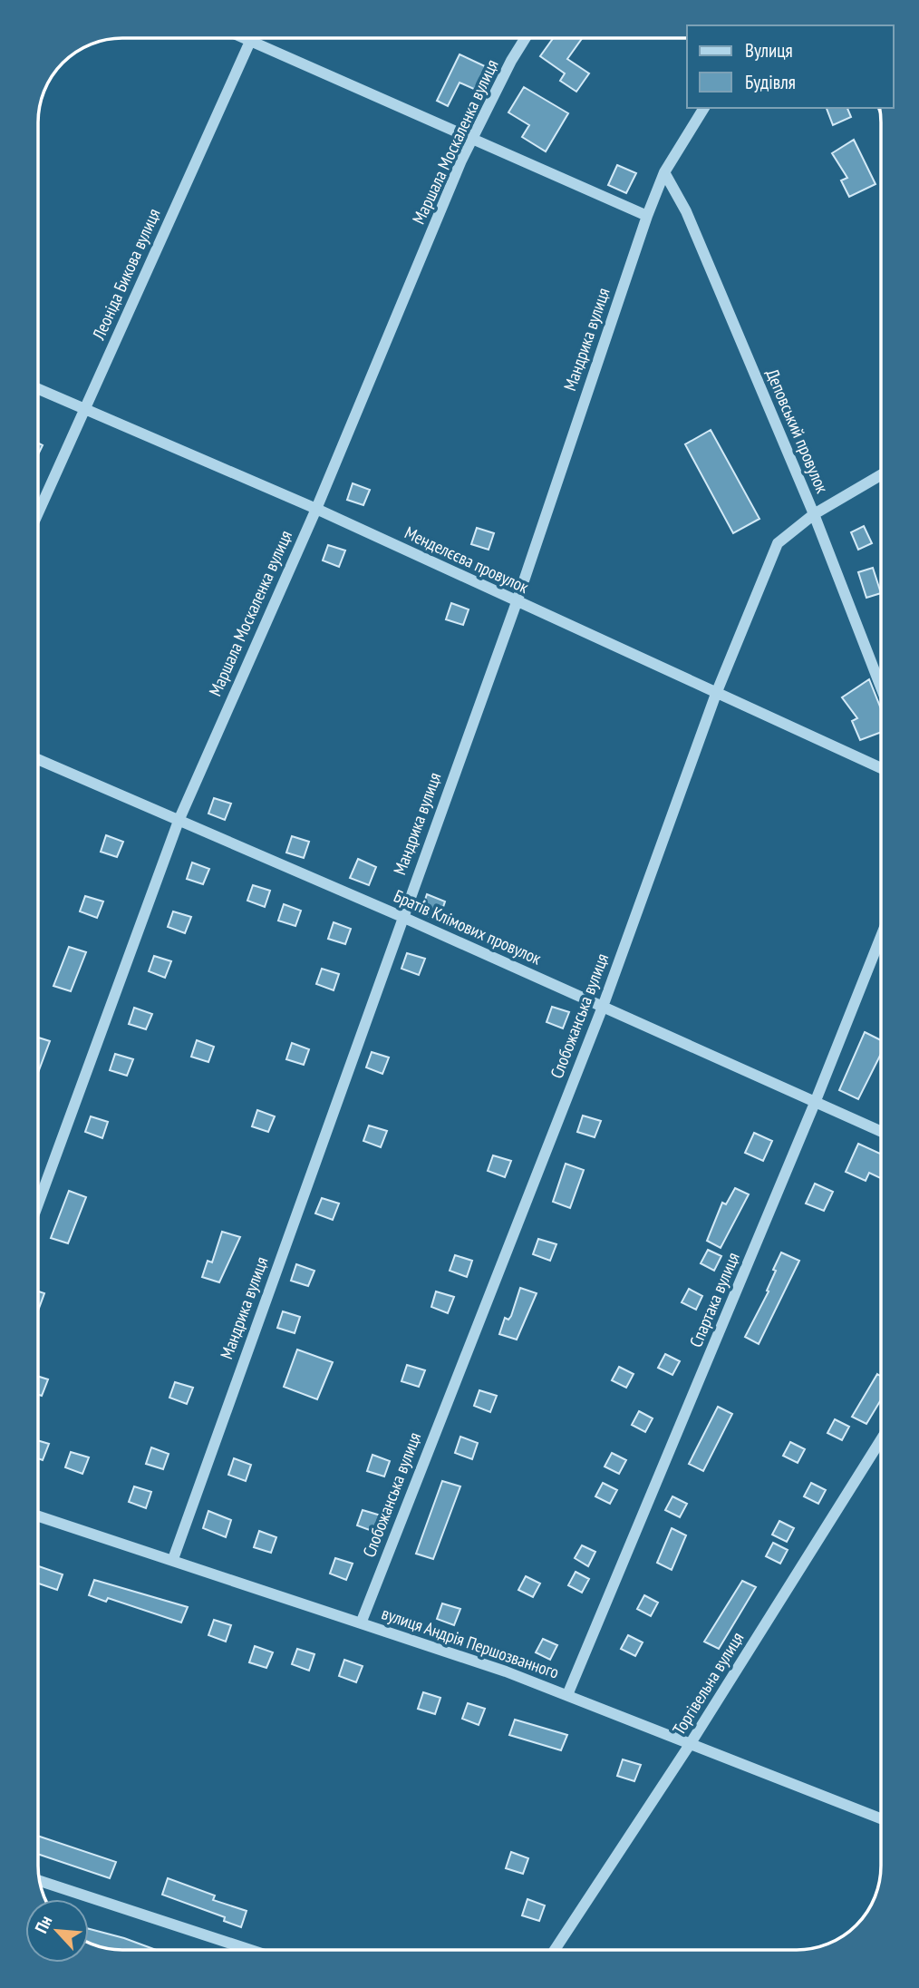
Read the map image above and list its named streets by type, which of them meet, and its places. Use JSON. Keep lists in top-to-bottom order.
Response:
{
  "streets": {
    "street": [
      "Маршала Москаленка вулиця",
      "Леоніда Бикова вулиця",
      "Мандрика вулиця",
      "Деповський провулок",
      "Менделєєва провулок",
      "Братів Клімових провулок",
      "Слобожанська вулиця",
      "Спартака вулиця",
      "вулиця Андрія Першозванного",
      "Торгівельна вулиця"
    ]
  },
  "crossings": [
    ["Маршала Москаленка вулиця", "Менделєєва провулок"],
    ["Маршала Москаленка вулиця", "Братів Клімових провулок"],
    ["Леоніда Бикова вулиця", "Менделєєва провулок"],
    ["Мандрика вулиця", "Деповський провулок"],
    ["Мандрика вулиця", "Менделєєва провулок"],
    ["Мандрика вулиця", "Братів Клімових провулок"],
    ["Мандрика вулиця", "вулиця Андрія Першозванного"],
    ["Деповський провулок", "Слобожанська вулиця"],
    ["Менделєєва провулок", "Слобожанська вулиця"],
    ["Братів Клімових провулок", "Слобожанська вулиця"],
    ["Братів Клімових провулок", "Спартака вулиця"],
    ["Слобожанська вулиця", "вулиця Андрія Першозванного"],
    ["Спартака вулиця", "вулиця Андрія Першозванного"],
    ["вулиця Андрія Першозванного", "Торгівельна вулиця"]
  ],
  "legend": ["Вулиця", "Будівля"],
  "north": "top left"
}
